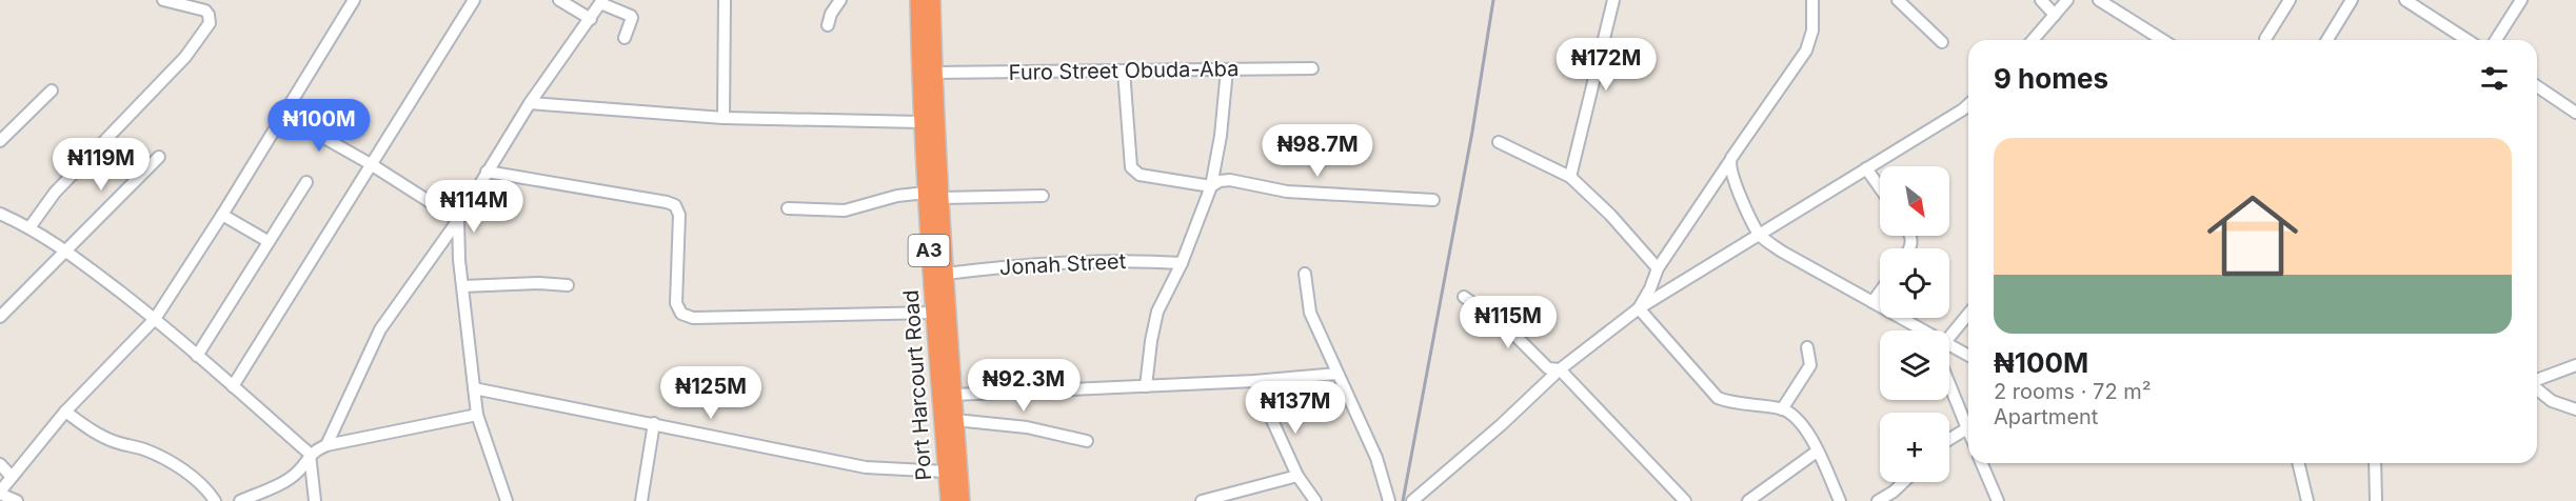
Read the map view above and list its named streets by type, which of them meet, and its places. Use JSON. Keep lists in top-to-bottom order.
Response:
{
  "streets": {
    "highway": ["A3", "Port Harcourt Road"],
    "street": ["Furo Street Obuda-Aba", "Jonah Street"]
  },
  "crossings": [
    ["Furo Street Obuda-Aba", "Port Harcourt Road"],
    ["Jonah Street", "Port Harcourt Road"]
  ],
  "north": "bottom right",
  "page": {
    "price": [
      "₦172M",
      "₦100M",
      "₦98.7M",
      "₦119M",
      "₦114M",
      "₦115M",
      "₦92.3M",
      "₦125M",
      "₦137M"
    ],
    "heading": "9 homes",
    "list": [
      {
        "name": "₦100M",
        "note": "2 rooms · 72 m² · Apartment"
      }
    ],
    "map_buttons": "+"
  }
}
